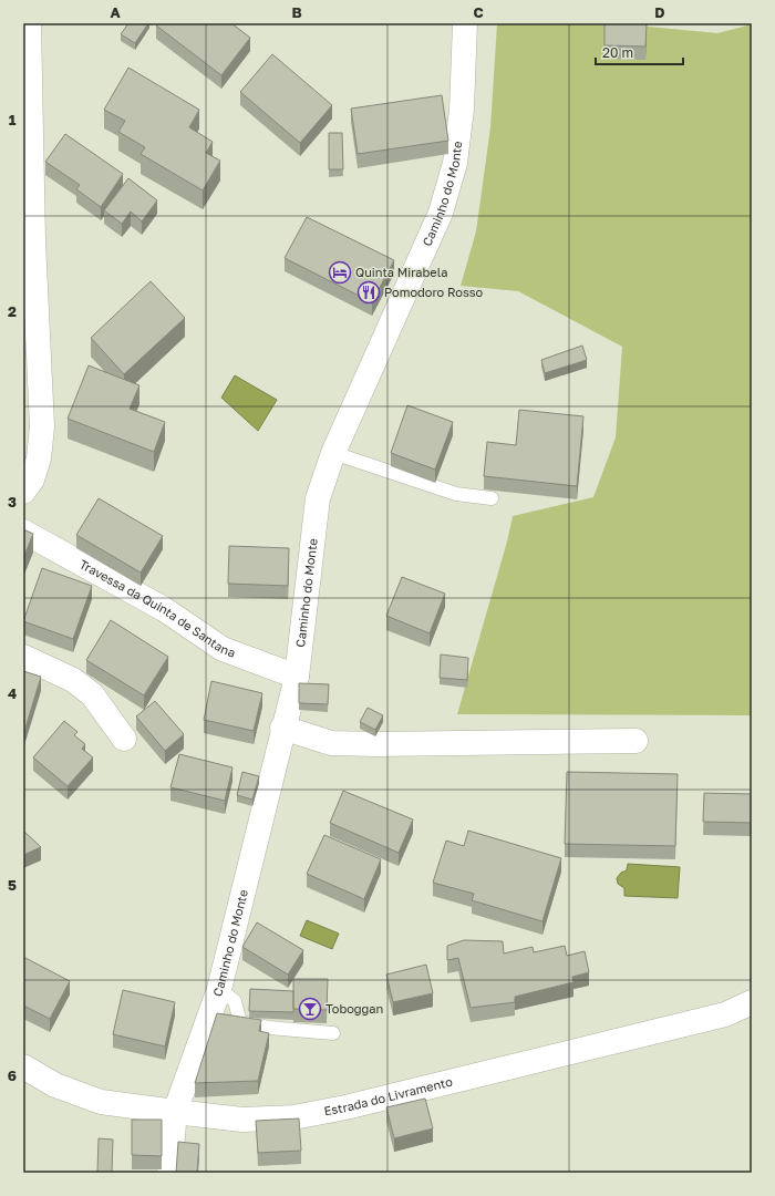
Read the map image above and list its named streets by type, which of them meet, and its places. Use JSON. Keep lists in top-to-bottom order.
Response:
{
  "streets": {
    "street": ["Caminho do Monte", "Travessa da Quinta de Santana", "Estrada do Livramento"]
  },
  "crossings": [
    ["Caminho do Monte", "Travessa da Quinta de Santana"],
    ["Caminho do Monte", "Estrada do Livramento"]
  ],
  "places": {
    "hotel": ["Quinta Mirabela"],
    "restaurant": ["Pomodoro Rosso"],
    "bar": ["Toboggan"]
  },
  "scale_bar": "20 m",
  "grid": {
    "columns": [
      "A",
      "B",
      "C",
      "D"
    ],
    "rows": [
      "1",
      "2",
      "3",
      "4",
      "5",
      "6"
    ]
  }
}
